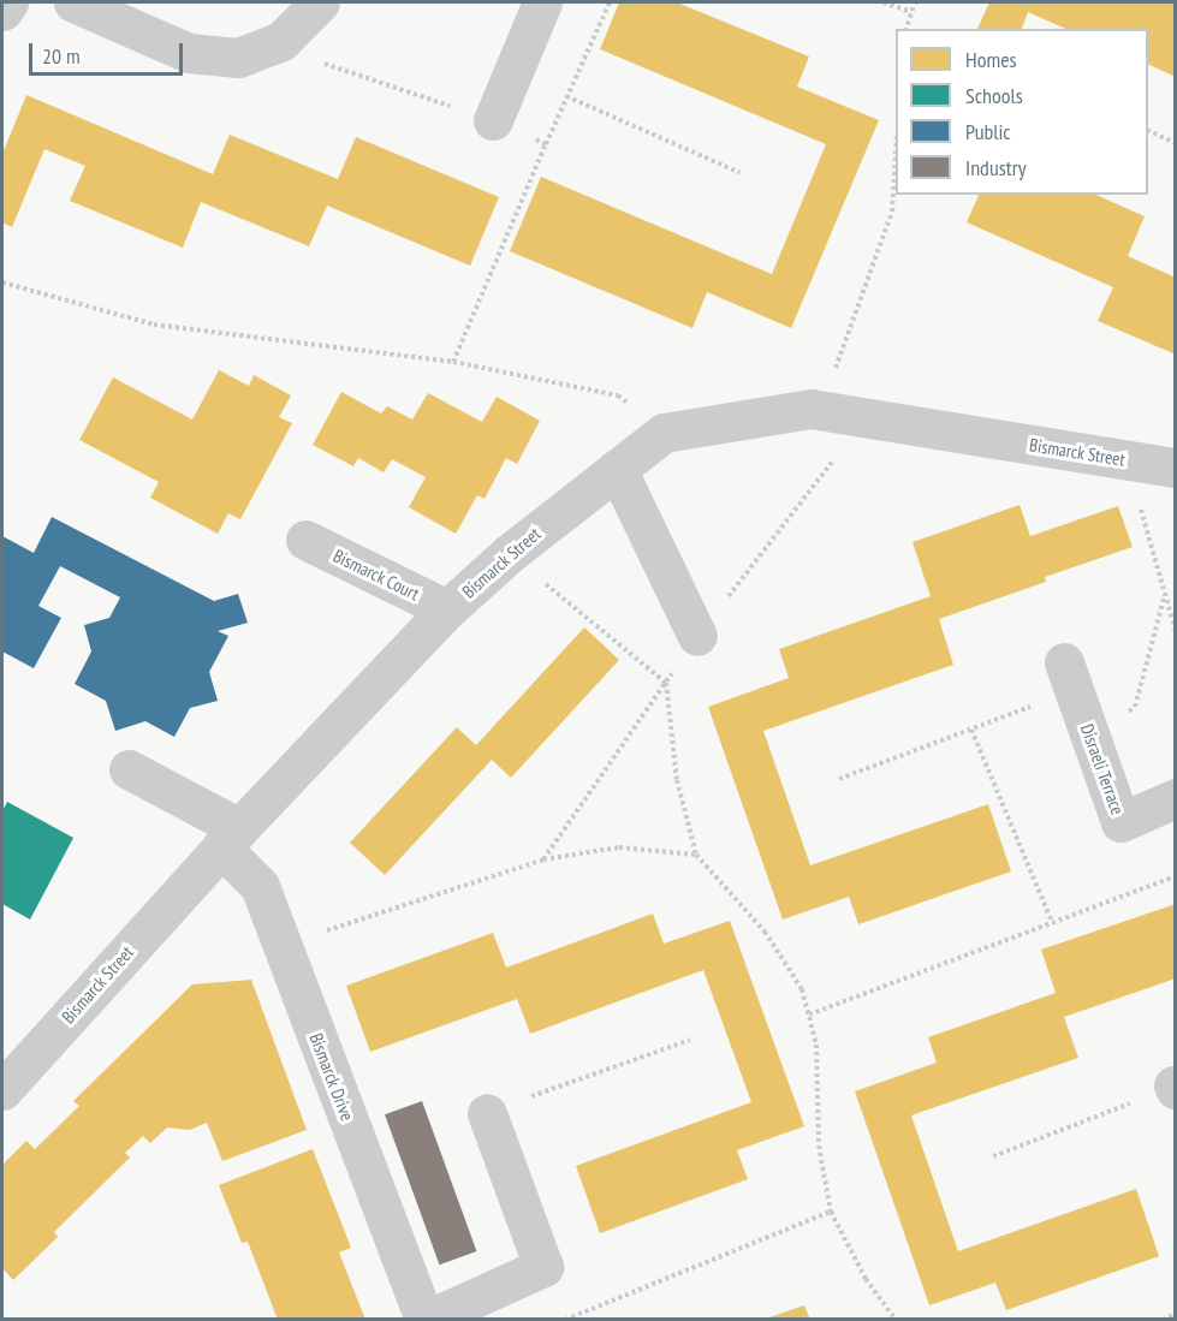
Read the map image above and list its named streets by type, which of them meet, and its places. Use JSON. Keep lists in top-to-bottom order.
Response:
{
  "streets": {
    "street": [
      "Bismarck Street",
      "Bismarck Court",
      "Disraeli Terrace",
      "Bismarck Drive"
    ]
  },
  "crossings": [
    ["Bismarck Street", "Bismarck Court"],
    ["Bismarck Street", "Bismarck Drive"]
  ],
  "legend": [
    "Homes",
    "Schools",
    "Public",
    "Industry"
  ],
  "scale_bar": "20 m"
}
